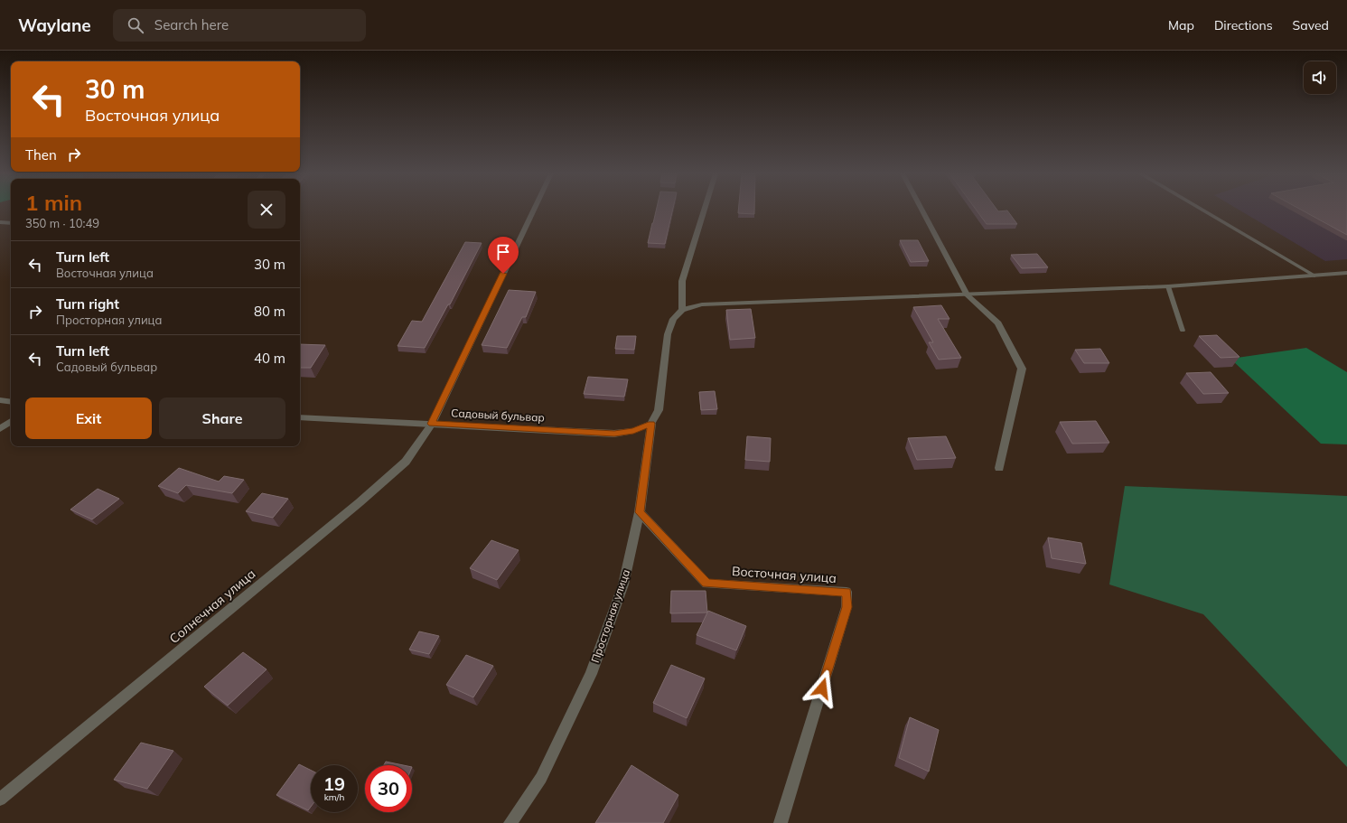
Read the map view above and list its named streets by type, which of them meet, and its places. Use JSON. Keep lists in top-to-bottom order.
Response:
{
  "streets": {
    "street": [
      "Садовый бульвар",
      "Восточная улица",
      "Солнечная улица",
      "Просторная улица"
    ]
  },
  "crossings": [
    ["Садовый бульвар", "Солнечная улица"],
    ["Садовый бульвар", "Просторная улица"],
    ["Восточная улица", "Просторная улица"]
  ],
  "page": {
    "header": "Waylane",
    "search": "Search here",
    "nav": ["Map", "Directions", "Saved"],
    "turn": ["30 m", "Восточная улица"],
    "then": "Then",
    "heading": ["1 min", "350 m · 10:49"],
    "list": [
      {
        "name": "Turn left",
        "note": "Восточная улица",
        "value": "30 m"
      },
      {
        "name": "Turn right",
        "note": "Просторная улица",
        "value": "80 m"
      },
      {
        "name": "Turn left",
        "note": "Садовый бульвар",
        "value": "40 m"
      }
    ],
    "buttons": ["Exit", "Share"],
    "speed": "19 km/h",
    "limit": "30"
  }
}
